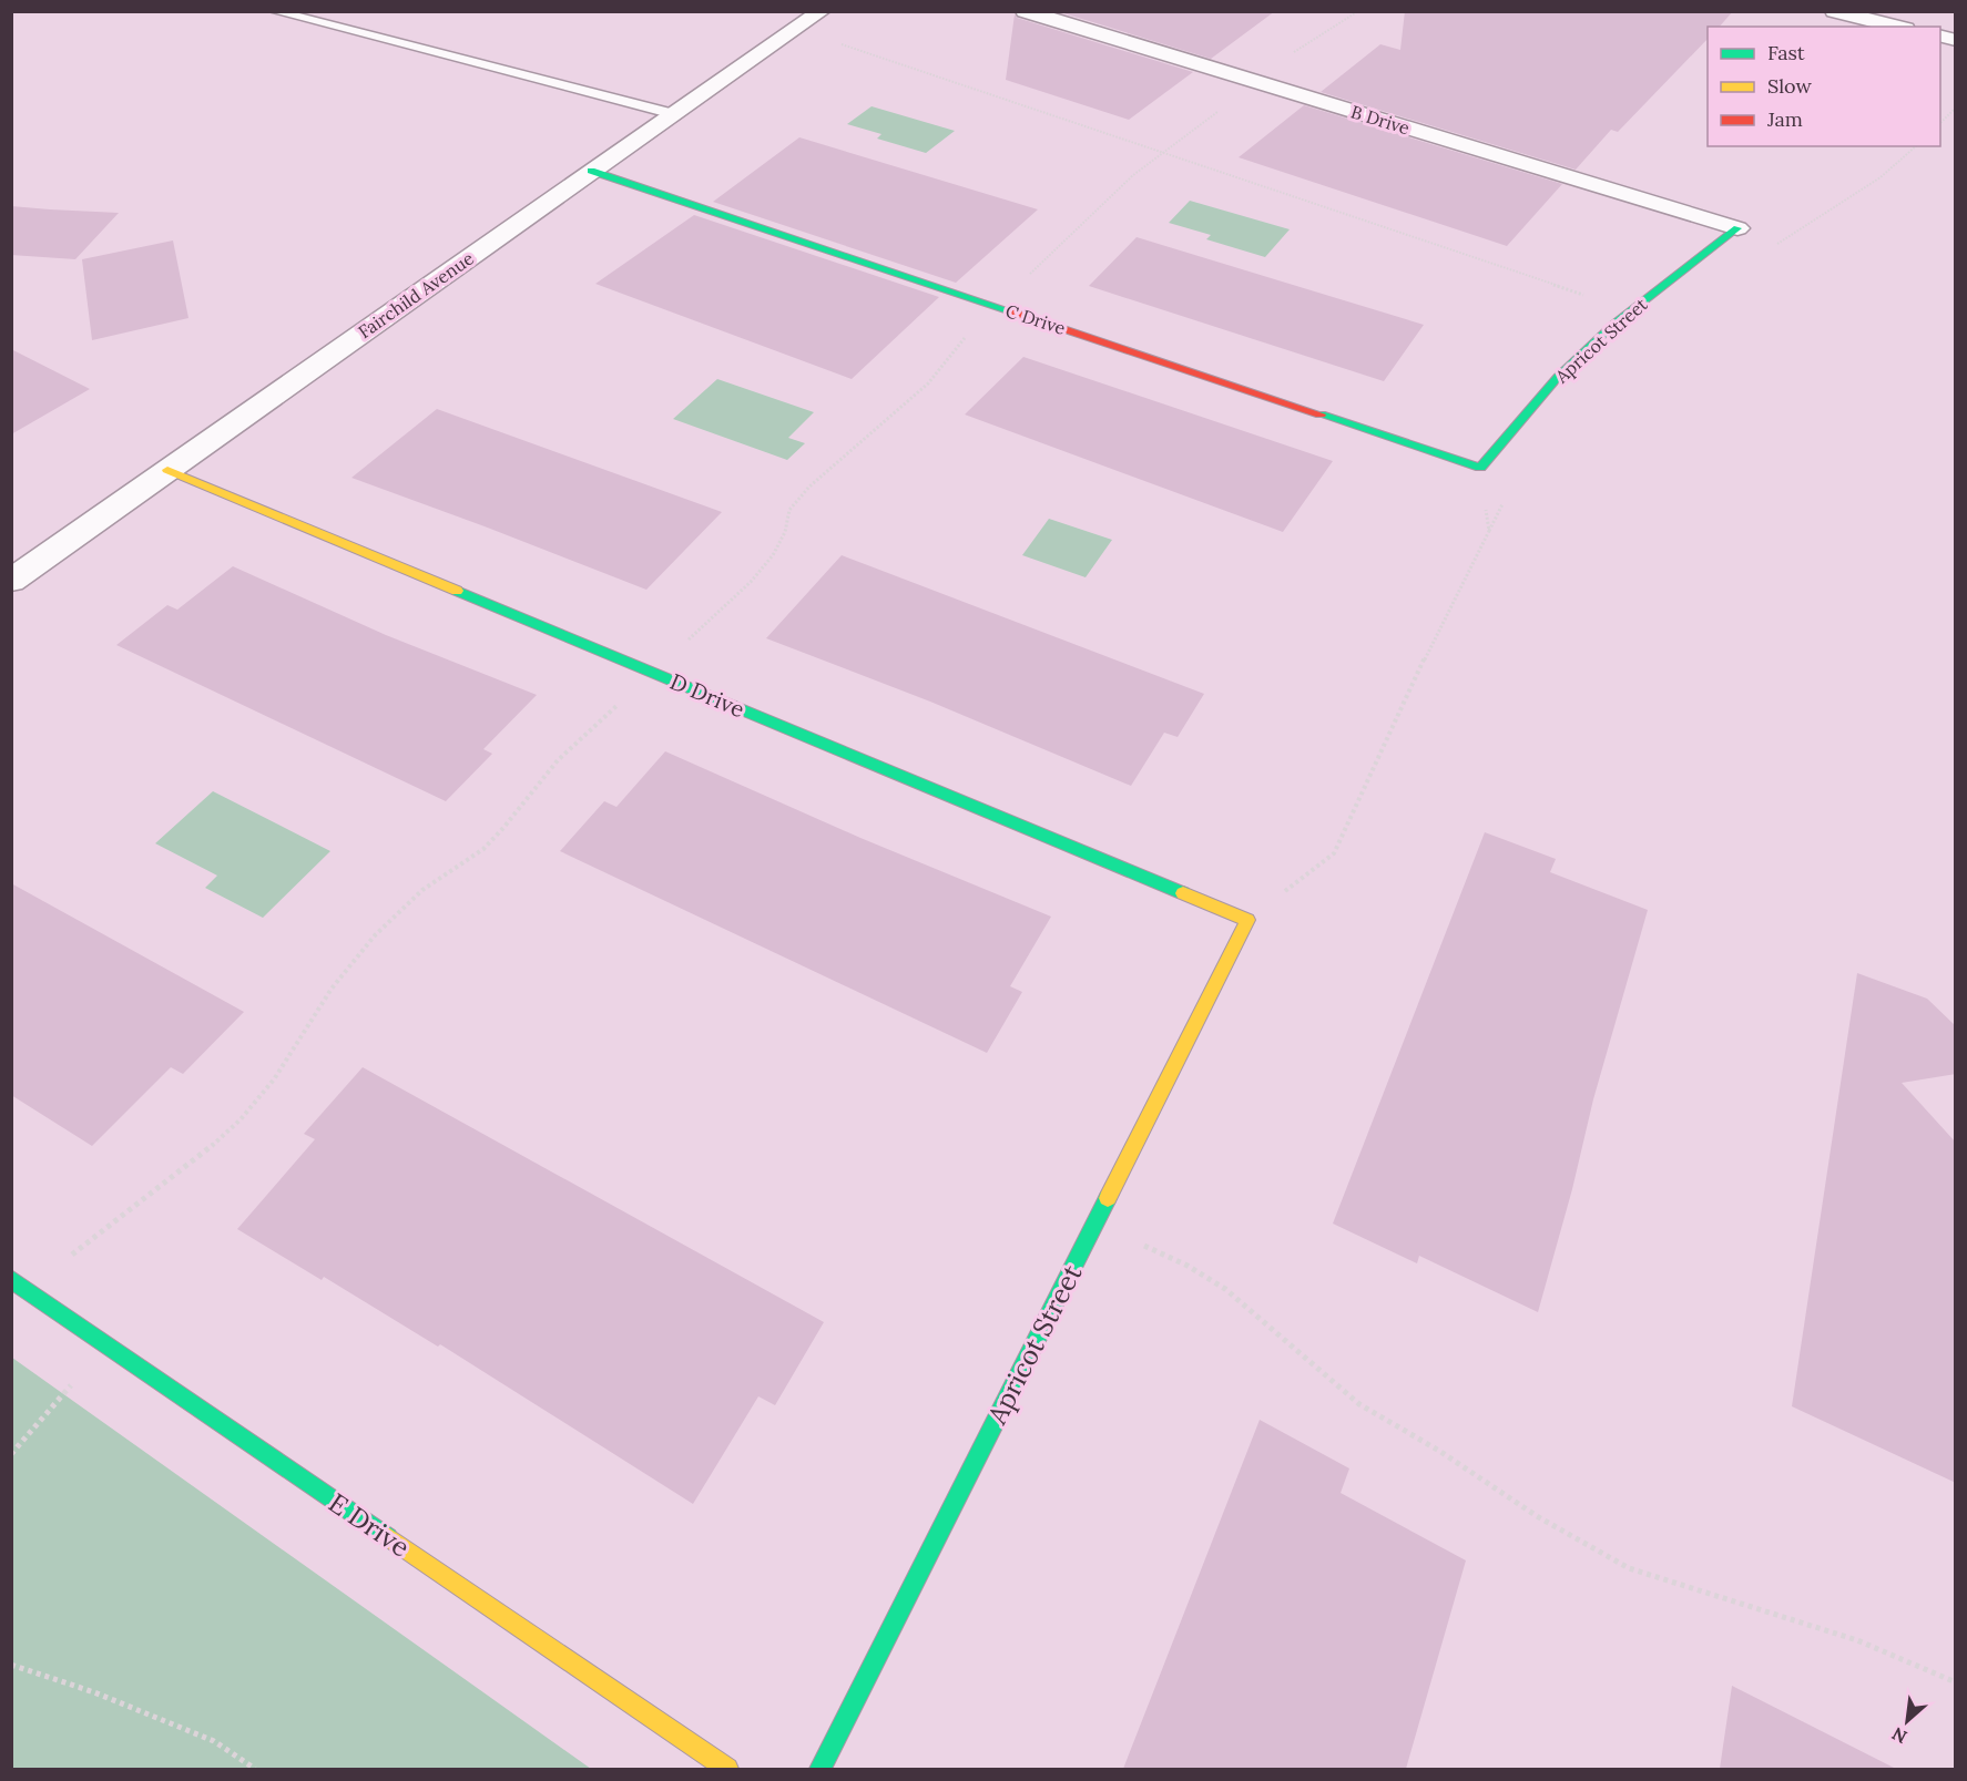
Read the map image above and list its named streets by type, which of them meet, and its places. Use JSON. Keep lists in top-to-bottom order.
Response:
{
  "streets": {
    "street": [
      "B Drive",
      "Fairchild Avenue",
      "C Drive",
      "Apricot Street",
      "D Drive",
      "E Drive"
    ]
  },
  "crossings": [
    ["B Drive", "Apricot Street"],
    ["Fairchild Avenue", "C Drive"],
    ["Fairchild Avenue", "D Drive"],
    ["C Drive", "Apricot Street"],
    ["Apricot Street", "D Drive"]
  ],
  "legend": ["Fast", "Slow", "Jam"],
  "north": "bottom left"
}
